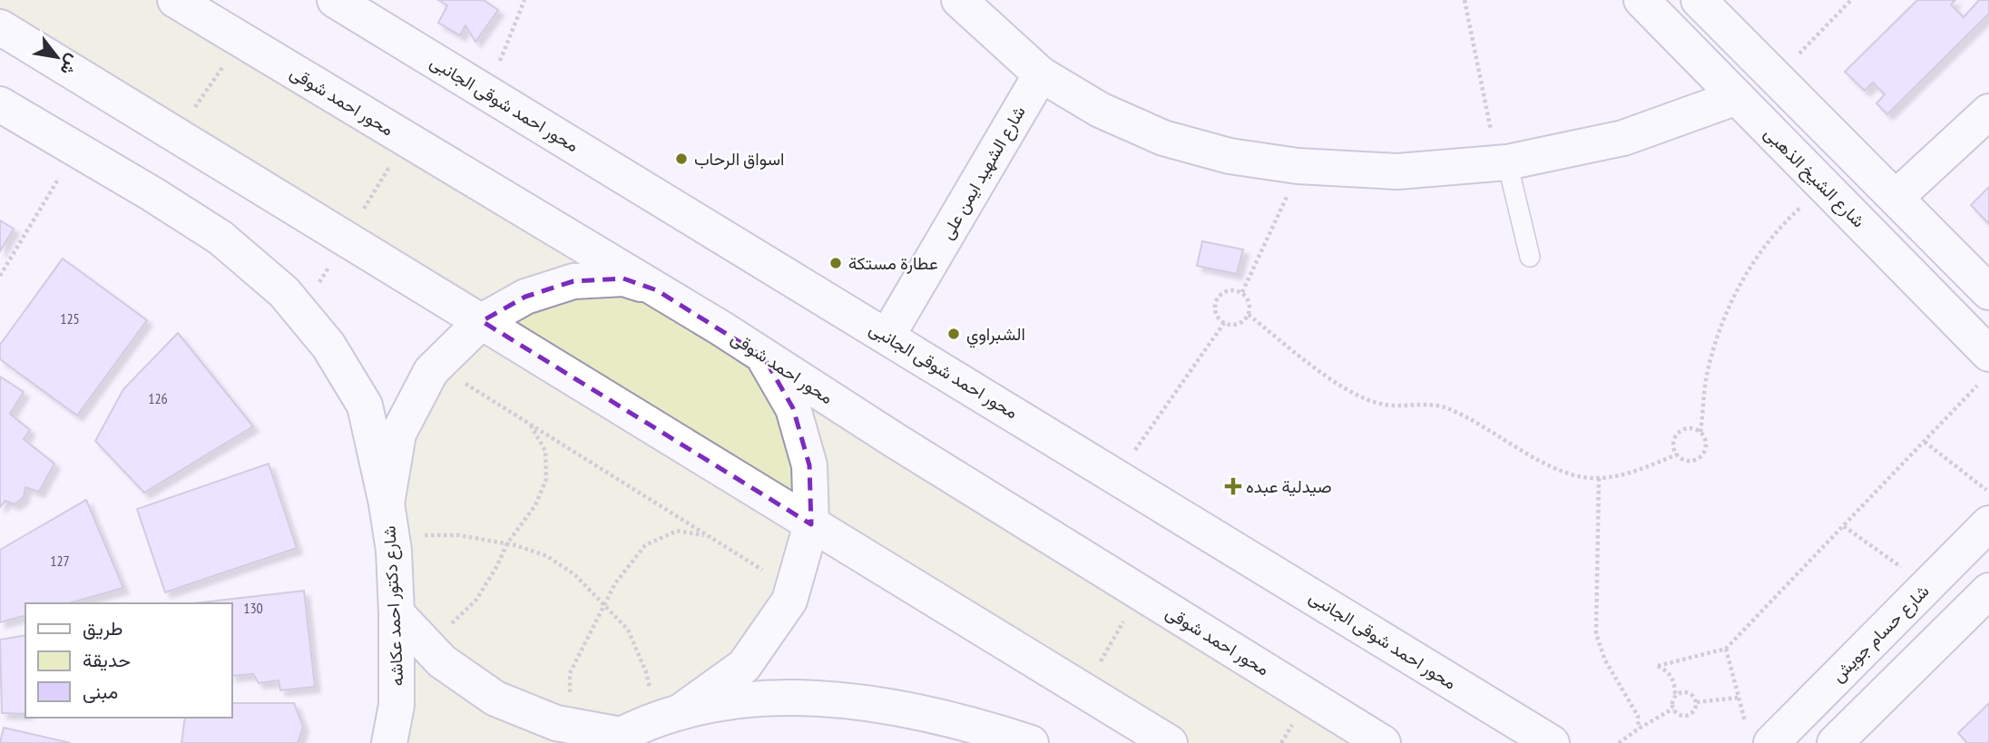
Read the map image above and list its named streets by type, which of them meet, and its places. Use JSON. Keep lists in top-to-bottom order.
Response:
{
  "streets": {
    "street": [
      "محور احمد شوقى",
      "محور احمد شوقى الجانبى",
      "شارع الشهيد ايمن على",
      "شارع الشيخ الذهبى",
      "شارع دكتور احمد عكاشه",
      "شارع حسام جويش"
    ]
  },
  "crossings": [
    ["محور احمد شوقى الجانبى", "شارع الشهيد ايمن على"]
  ],
  "places": {
    "other": ["اسواق الرحاب", "عطارة مستكة", "الشبراوي"],
    "health": ["صيدلية عبده"]
  },
  "house_numbers": [
    "125",
    "126",
    "127",
    "130"
  ],
  "legend": ["طريق", "حديقة", "مبنى"],
  "north": "bottom right"
}
